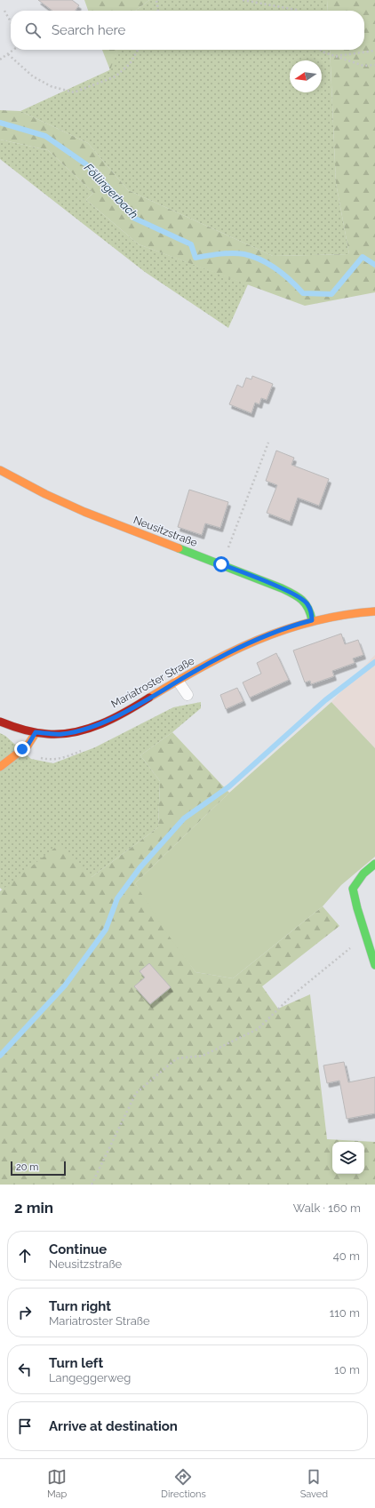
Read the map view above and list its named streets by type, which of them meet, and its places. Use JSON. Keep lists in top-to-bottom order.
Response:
{
  "streets": {
    "street": ["Neusitzstraße", "Mariatroster Straße"]
  },
  "crossings": [
    ["Neusitzstraße", "Mariatroster Straße"]
  ],
  "water": ["Föllingerbach"],
  "scale_bar": "20 m",
  "north": "left",
  "page": {
    "search": "Search here",
    "scale": "20 m",
    "heading": ["2 min", "Walk · 160 m"],
    "list": [
      ["Continue", "Neusitzstraße", "40 m"],
      ["Turn right", "Mariatroster Straße", "110 m"],
      ["Turn left", "Langeggerweg", "10 m"],
      "Arrive at destination"
    ],
    "nav": ["Map", "Directions", "Saved"]
  }
}
